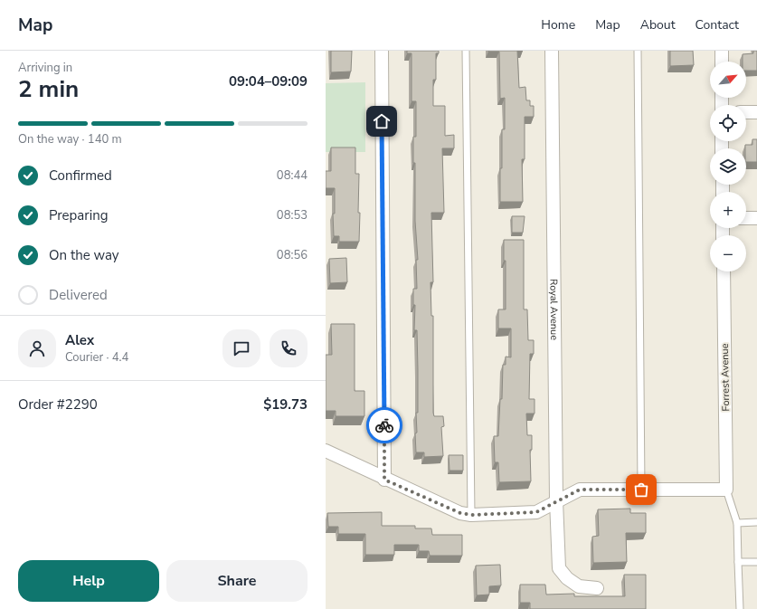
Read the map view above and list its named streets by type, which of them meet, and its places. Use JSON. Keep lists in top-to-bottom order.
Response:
{
  "streets": {
    "street": ["Royal Avenue", "Forrest Avenue"]
  },
  "north": "top right",
  "page": {
    "header": "Map",
    "nav": [
      "Home",
      "Map",
      "About",
      "Contact"
    ],
    "heading": ["2 min", "Arriving in", "09:04–09:09"],
    "panel": [
      "Alex",
      "Courier · 4.4",
      "Order #2290",
      "$19.73"
    ],
    "map_buttons": ["+", "−"],
    "bar": "On the way · 140 m",
    "list": [
      ["Confirmed", "08:44"],
      ["Preparing", "08:53"],
      ["On the way", "08:56"],
      "Delivered"
    ],
    "buttons": ["Help", "Share"]
  }
}
